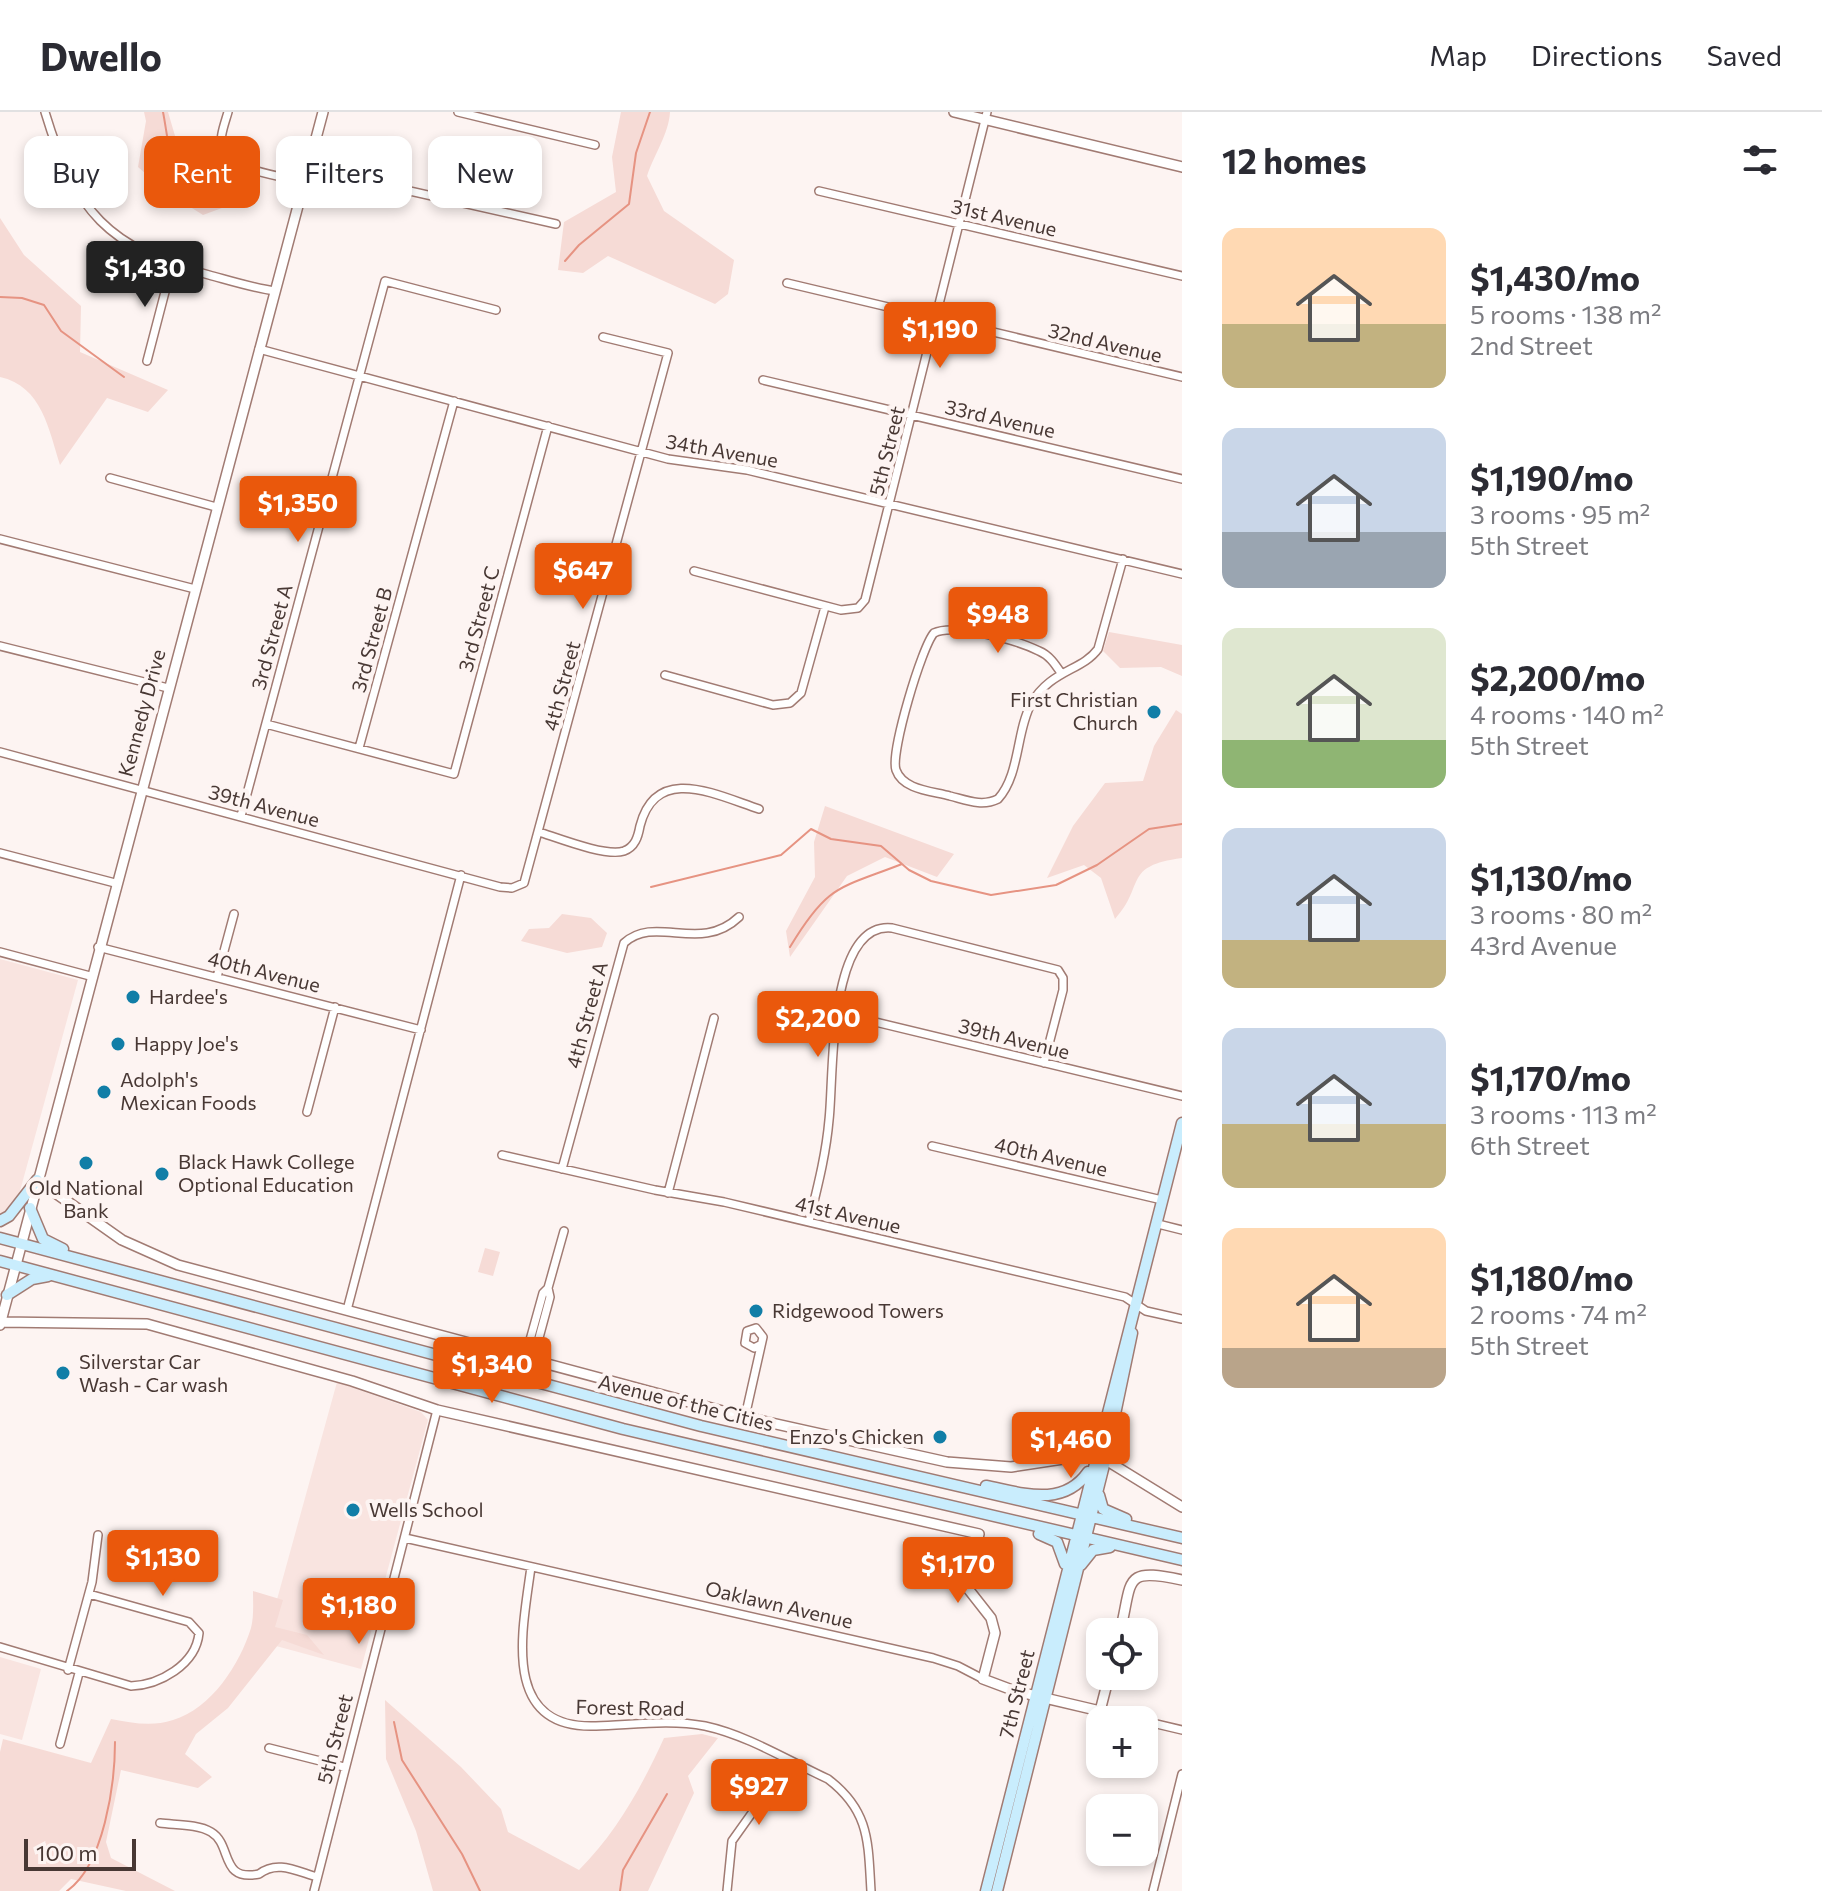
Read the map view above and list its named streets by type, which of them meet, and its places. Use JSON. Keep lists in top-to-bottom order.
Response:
{
  "streets": {
    "main road": ["Avenue of the Cities", "7th Street"],
    "street": [
      "31st Avenue",
      "32nd Avenue",
      "33rd Avenue",
      "34th Avenue",
      "5th Street",
      "3rd Street C",
      "3rd Street A",
      "3rd Street B",
      "4th Street",
      "Kennedy Drive",
      "39th Avenue",
      "40th Avenue",
      "4th Street A",
      "41st Avenue",
      "Oaklawn Avenue",
      "Forest Road"
    ]
  },
  "crossings": [
    ["31st Avenue", "5th Street"],
    ["32nd Avenue", "5th Street"],
    ["33rd Avenue", "5th Street"],
    ["34th Avenue", "5th Street"],
    ["34th Avenue", "3rd Street C"],
    ["34th Avenue", "3rd Street A"],
    ["34th Avenue", "3rd Street B"],
    ["34th Avenue", "4th Street"],
    ["34th Avenue", "Kennedy Drive"],
    ["5th Street", "Oaklawn Avenue"],
    ["3rd Street C", "3rd Street B"],
    ["3rd Street A", "39th Avenue"],
    ["4th Street", "39th Avenue"],
    ["Kennedy Drive", "39th Avenue"],
    ["Kennedy Drive", "40th Avenue"],
    ["Kennedy Drive", "Avenue of the Cities"],
    ["40th Avenue", "7th Street"],
    ["4th Street A", "41st Avenue"],
    ["41st Avenue", "7th Street"],
    ["Avenue of the Cities", "7th Street"],
    ["Oaklawn Avenue", "7th Street"],
    ["Oaklawn Avenue", "Forest Road"]
  ],
  "places": [
    "First Christian Church",
    "Hardee's",
    "Happy Joe's",
    "Adolph's Mexican Foods",
    "Old National Bank",
    "Black Hawk College Optional Education",
    "Ridgewood Towers",
    "Silverstar Car Wash - Car wash",
    "Enzo's Chicken",
    "Wells School"
  ],
  "scale_bar": "100 m",
  "page": {
    "header": "Dwello",
    "nav": ["Map", "Directions", "Saved"],
    "heading": "12 homes",
    "chip": [
      "Buy",
      "Rent",
      "Filters",
      "New"
    ],
    "list": [
      {
        "name": "$1,430/mo",
        "note": "5 rooms · 138 m² · 2nd Street"
      },
      {
        "name": "$1,190/mo",
        "note": "3 rooms · 95 m² · 5th Street"
      },
      {
        "name": "$2,200/mo",
        "note": "4 rooms · 140 m² · 5th Street"
      },
      {
        "name": "$1,130/mo",
        "note": "3 rooms · 80 m² · 43rd Avenue"
      },
      {
        "name": "$1,170/mo",
        "note": "3 rooms · 113 m² · 6th Street"
      },
      {
        "name": "$1,180/mo",
        "note": "2 rooms · 74 m² · 5th Street"
      }
    ],
    "price": [
      "$1,430",
      "$1,190",
      "$1,350",
      "$647",
      "$948",
      "$2,200",
      "$1,340",
      "$1,460",
      "$1,130",
      "$1,170",
      "$1,180",
      "$927"
    ],
    "map_buttons": ["+", "−"],
    "scale": "100 m"
  }
}
